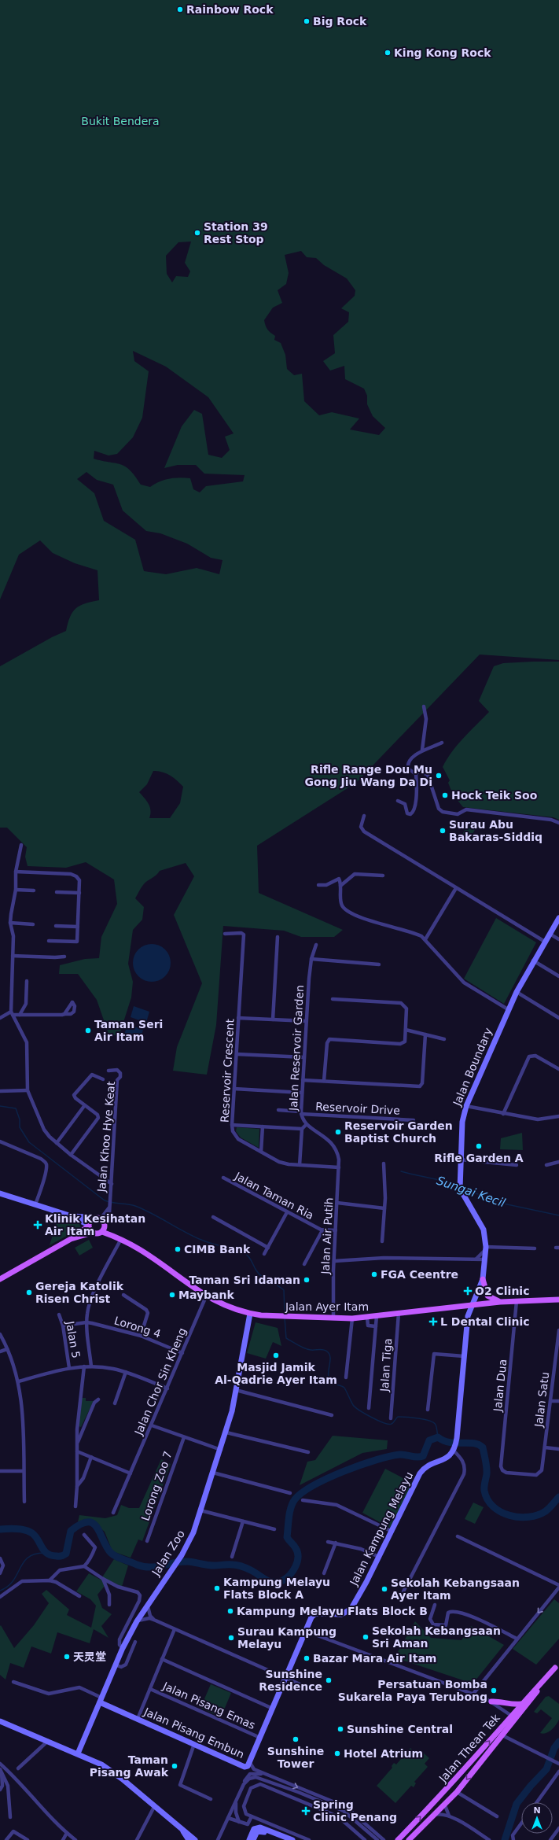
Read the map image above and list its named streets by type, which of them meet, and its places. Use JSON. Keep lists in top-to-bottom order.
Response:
{
  "streets": {
    "main road": ["Jalan Ayer Itam", "Jalan Thean Tek"],
    "street": [
      "Jalan Reservoir Garden",
      "Jalan Boundary",
      "Reservoir Crescent",
      "Reservoir Drive",
      "Jalan Khoo Hye Keat",
      "Jalan Taman Ria",
      "Jalan Air Putih",
      "Lorong 4",
      "Jalan 5",
      "Jalan Tiga",
      "Jalan Chor Sin Kheng",
      "Jalan Dua",
      "Jalan Satu",
      "Lorong Zoo 7",
      "Jalan Kampung Melayu",
      "Jalan Zoo",
      "Jalan Pisang Emas",
      "Jalan Pisang Embun"
    ]
  },
  "crossings": [
    ["Jalan Reservoir Garden", "Reservoir Drive"],
    ["Jalan Reservoir Garden", "Jalan Air Putih"],
    ["Jalan Boundary", "Jalan Ayer Itam"],
    ["Reservoir Crescent", "Jalan Air Putih"],
    ["Jalan Khoo Hye Keat", "Jalan Ayer Itam"],
    ["Jalan Taman Ria", "Jalan Air Putih"],
    ["Jalan Air Putih", "Jalan Ayer Itam"],
    ["Jalan Ayer Itam", "Jalan Tiga"],
    ["Jalan Ayer Itam", "Jalan Chor Sin Kheng"],
    ["Jalan Ayer Itam", "Jalan Dua"],
    ["Jalan Ayer Itam", "Jalan Zoo"],
    ["Lorong 4", "Jalan Chor Sin Kheng"],
    ["Jalan Dua", "Jalan Satu"],
    ["Jalan Zoo", "Jalan Pisang Embun"]
  ],
  "water": ["Sungai Kecil"],
  "parks": ["Bukit Bendera"],
  "places": {
    "other": [
      "Rainbow Rock",
      "Big Rock",
      "King Kong Rock",
      "Station 39 Rest Stop",
      "Rifle Range Dou Mu Gong Jiu Wang Da Di",
      "Hock Teik Soo",
      "Surau Abu Bakaras-Siddiq",
      "Taman Seri Air Itam",
      "Reservoir Garden Baptist Church",
      "Rifle Garden A",
      "CIMB Bank",
      "FGA Ceentre",
      "Taman Sri Idaman",
      "Gereja Katolik Risen Christ",
      "Maybank",
      "Masjid Jamik Al-Qadrie Ayer Itam",
      "Kampung Melayu Flats Block A",
      "Sekolah Kebangsaan Ayer Itam",
      "Kampung Melayu Flats Block B",
      "Sekolah Kebangsaan Sri Aman",
      "Surau Kampung Melayu",
      "天灵堂",
      "Bazar Mara Air Itam",
      "Sunshine Residence",
      "Persatuan Bomba Sukarela Paya Terubong",
      "Sunshine Central",
      "Sunshine Tower",
      "Hotel Atrium",
      "Taman Pisang Awak"
    ],
    "health": [
      "Klinik Kesihatan Air Itam",
      "O2 Clinic",
      "L Dental Clinic",
      "Spring Clinic Penang"
    ]
  },
  "north": "top"
}
